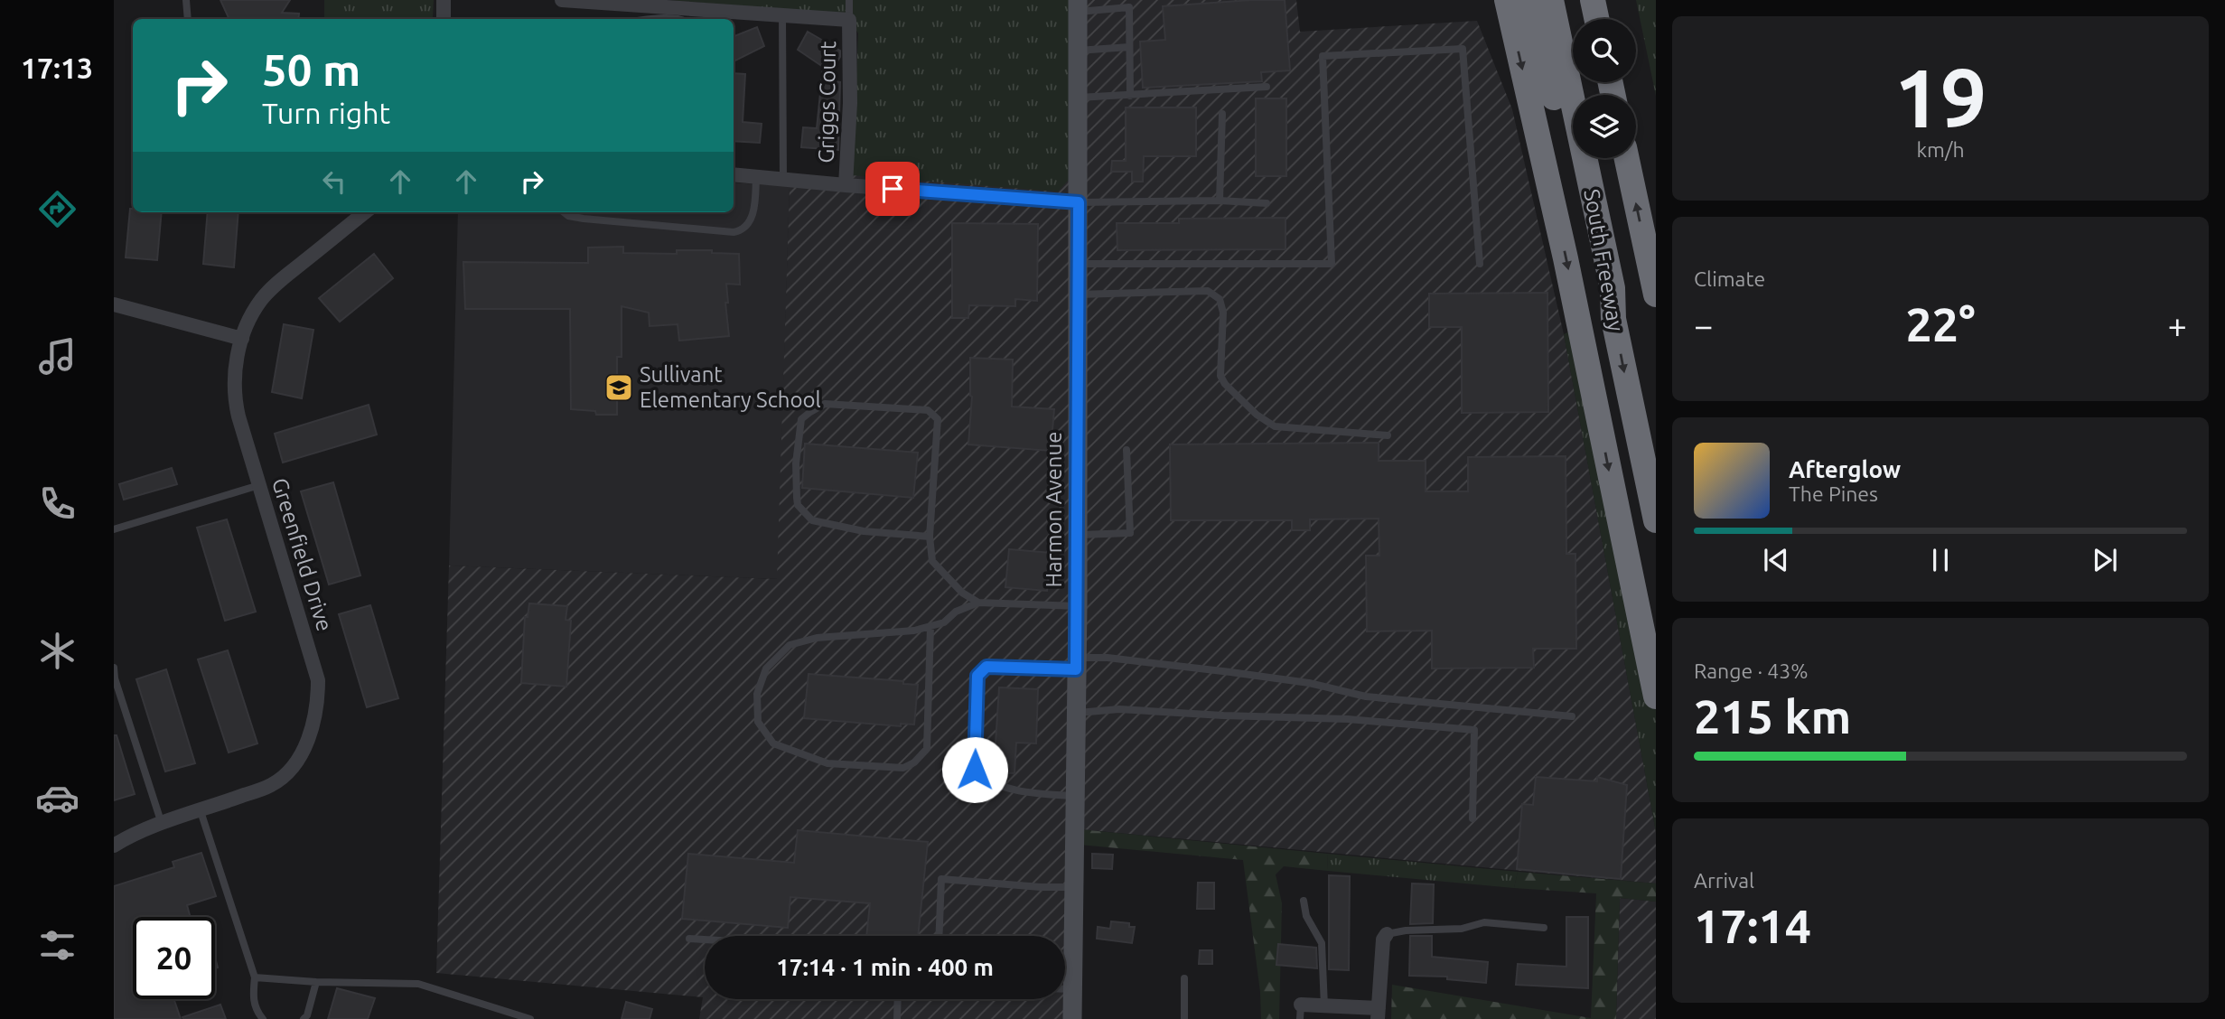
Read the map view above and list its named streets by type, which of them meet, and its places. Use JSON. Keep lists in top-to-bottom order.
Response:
{
  "streets": {
    "highway": ["South Freeway"],
    "main road": ["Harmon Avenue"],
    "street": ["Griggs Court", "Greenfield Drive"]
  },
  "places": {
    "school or university": ["Sullivant Elementary School"]
  },
  "page": {
    "tabs": "17:13",
    "tile": [
      ["19", "km/h"],
      "Climate",
      ["Range · 43%", "215 km"],
      ["Arrival", "17:14"]
    ],
    "turn": ["50 m", "Turn right"],
    "heat": ["−", "22°", "+"],
    "song": ["Afterglow", "The Pines"],
    "limit": "20",
    "trip": "17:14 · 1 min · 400 m"
  }
}
